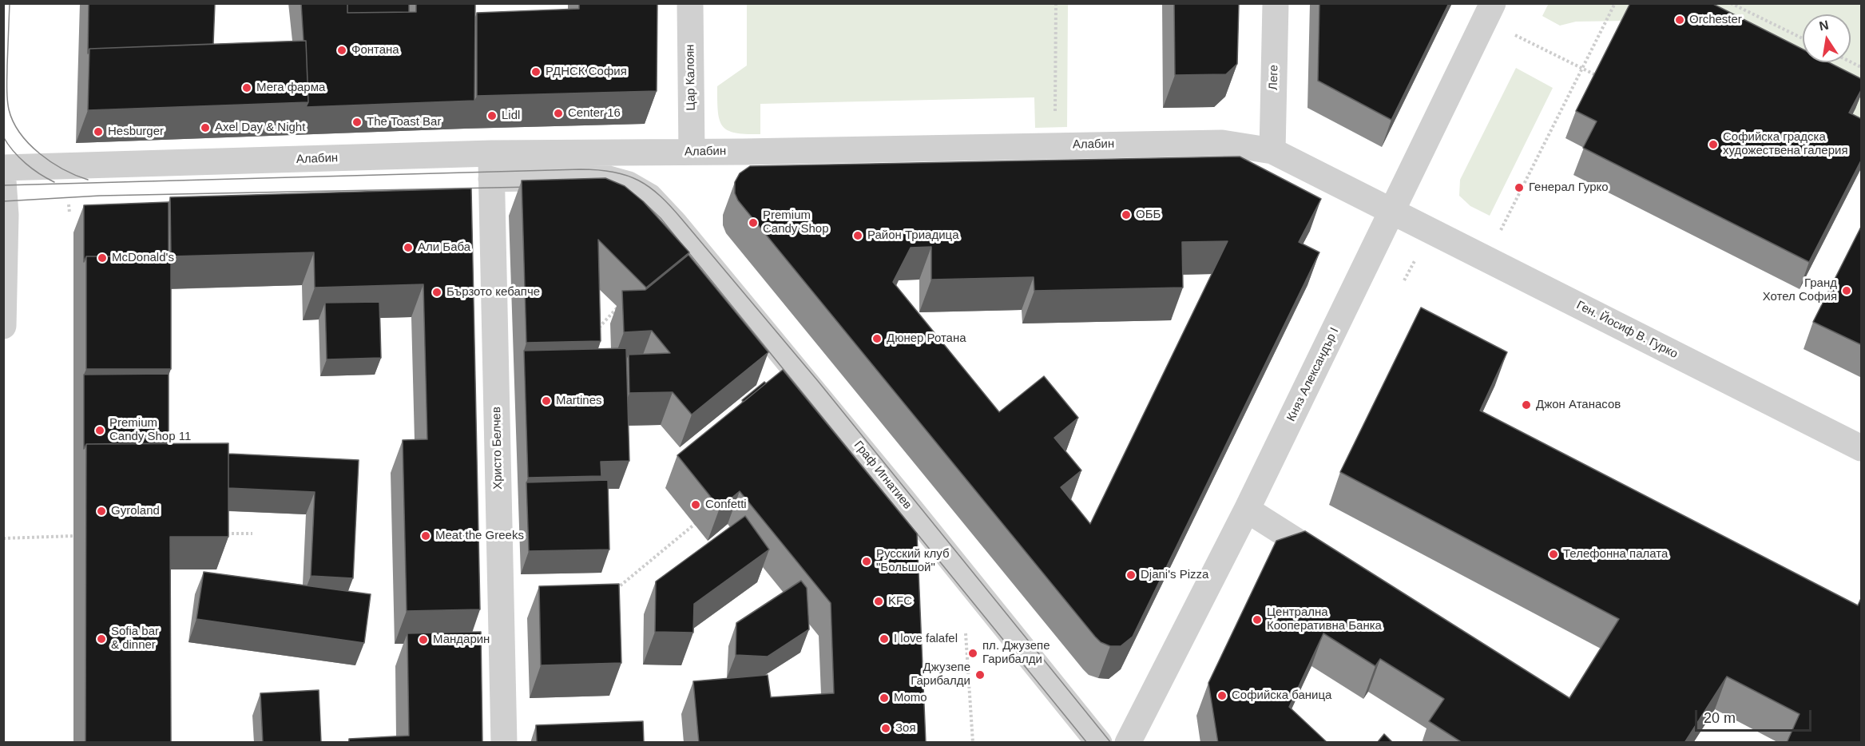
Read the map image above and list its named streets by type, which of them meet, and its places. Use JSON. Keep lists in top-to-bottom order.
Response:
{
  "streets": {
    "street": [
      "Цар Калоян",
      "Леге",
      "Алабин",
      "Ген. Йосиф В. Гурко",
      "Княз Александър I",
      "Христо Белчев",
      "Граф Игнатиев"
    ]
  },
  "crossings": [
    ["Цар Калоян", "Алабин"],
    ["Леге", "Алабин"],
    ["Алабин", "Ген. Йосиф В. Гурко"],
    ["Алабин", "Княз Александър I"],
    ["Алабин", "Христо Белчев"],
    ["Алабин", "Граф Игнатиев"],
    ["Ген. Йосиф В. Гурко", "Княз Александър I"],
    ["Христо Белчев", "Граф Игнатиев"]
  ],
  "places": [
    "Orchester",
    "Фонтана",
    "РДНСК София",
    "Мега фарма",
    "Center 16",
    "Lidl",
    "The Toast Bar",
    "Axel Day & Night",
    "Hesburger",
    "Софийска градска художествена галерия",
    "Генерал Гурко",
    "ОББ",
    "Premium Candy Shop",
    "Район Триадица",
    "Али Баба",
    "McDonald's",
    "Гранд Хотел София",
    "Бързото кебапче",
    "Дюнер Ротана",
    "Martines",
    "Джон Атанасов",
    "Premium Candy Shop 11",
    "Confetti",
    "Gyroland",
    "Meat the Greeks",
    "Телефонна палата",
    "Русский клуб \"Большой\"",
    "Djani's Pizza",
    "KFC",
    "Централна Кооперативна Банка",
    "Sofia bar & dinner",
    "I love falafel",
    "Мандарин",
    "пл. Джузепе Гарибалди",
    "Джузепе Гарибалди",
    "Софийска баница",
    "Momo",
    "Зоя"
  ],
  "scale_bar": "20 m",
  "north": "top"
}
